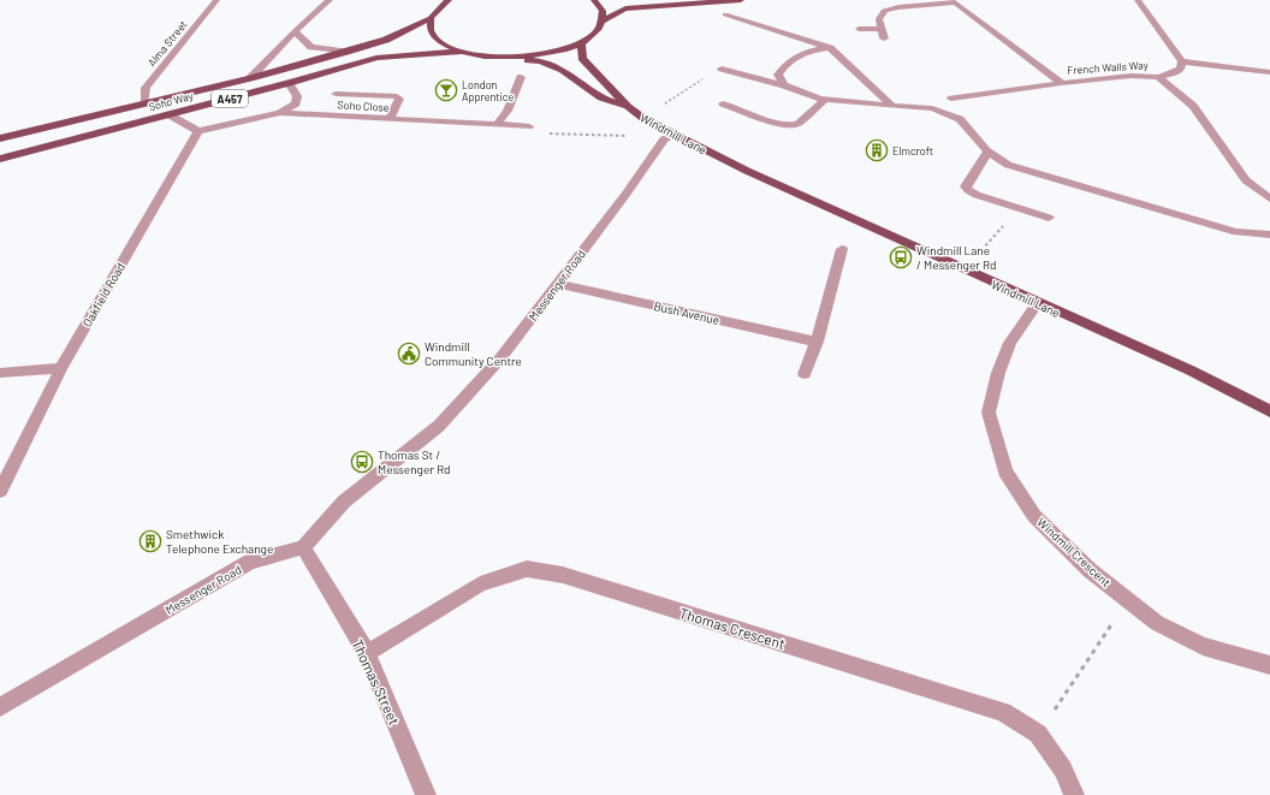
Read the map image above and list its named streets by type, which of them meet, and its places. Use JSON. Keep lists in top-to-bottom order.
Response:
{
  "streets": {
    "main road": ["A457", "Soho Way", "Windmill Lane"],
    "street": [
      "Alma Street",
      "French Walls Way",
      "Soho Close",
      "Messenger Road",
      "Oakfield Road",
      "Bush Avenue",
      "Windmill Crescent",
      "Thomas Crescent",
      "Thomas Street"
    ]
  },
  "crossings": [
    ["Alma Street", "Soho Way"],
    ["Soho Close", "Oakfield Road"],
    ["Windmill Lane", "Messenger Road"],
    ["Windmill Lane", "Windmill Crescent"],
    ["Messenger Road", "Bush Avenue"],
    ["Messenger Road", "Thomas Street"],
    ["Thomas Crescent", "Thomas Street"]
  ],
  "places": {
    "bar": ["London Apprentice"],
    "building": ["Elmcroft", "Smethwick Telephone Exchange"],
    "bus stop": ["Windmill Lane / Messenger Rd", "Thomas St / Messenger Rd"],
    "public building": ["Windmill Community Centre"]
  }
}
